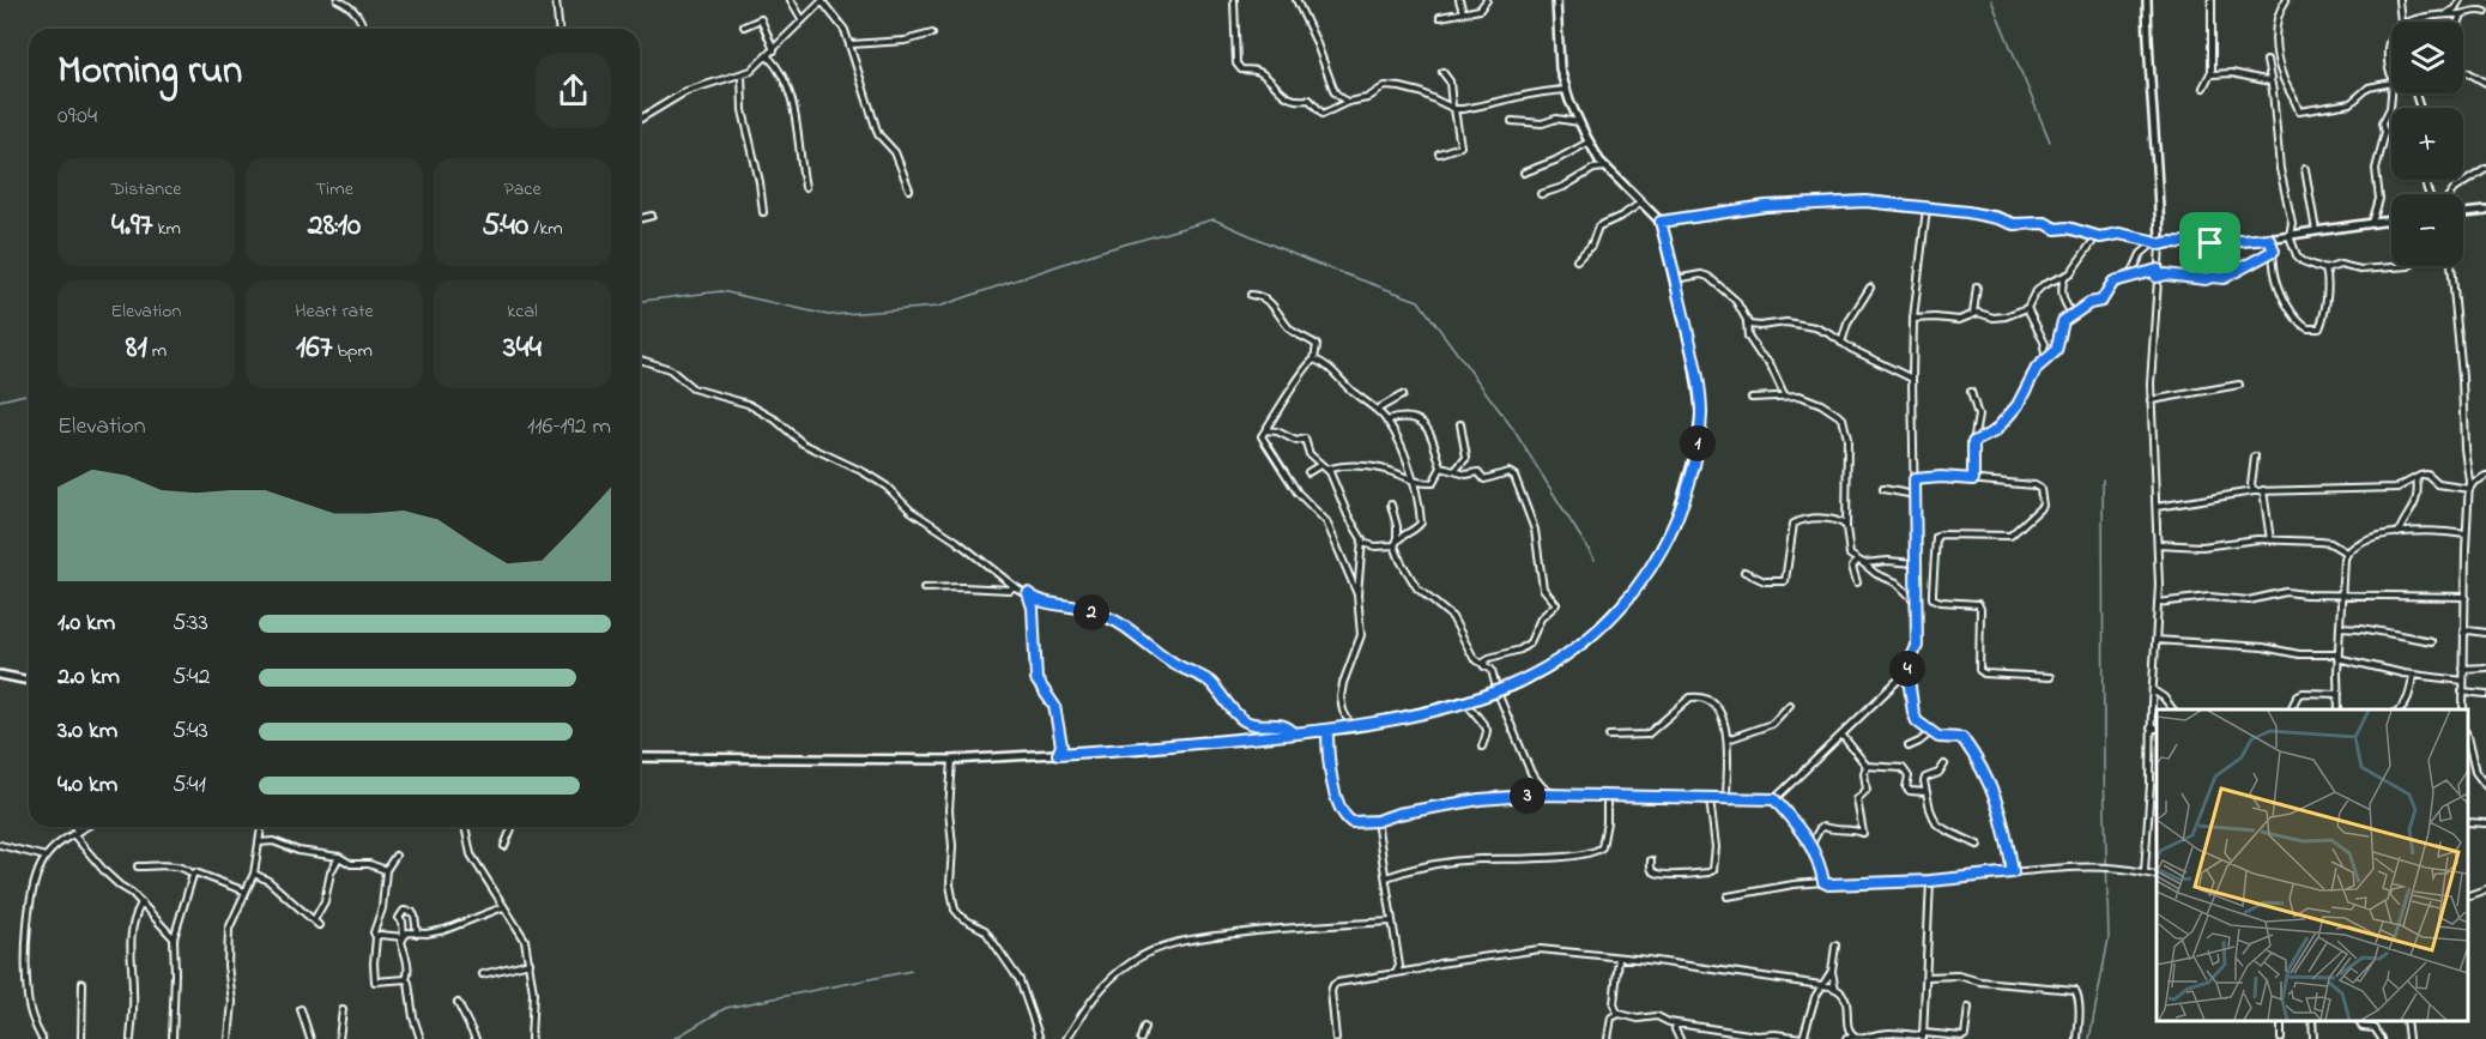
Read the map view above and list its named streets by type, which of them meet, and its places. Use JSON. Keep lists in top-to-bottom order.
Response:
{
  "page": {
    "map_buttons": ["+", "−"],
    "heading": ["Morning run", "09:04"],
    "stats": [
      ["Distance", "4.97 km"],
      ["Time", "28:10"],
      ["Pace", "5:40 /km"],
      ["Elevation", "81 m"],
      ["Heart rate", "167 bpm"],
      ["kcal", "344"]
    ],
    "chart": ["Elevation", "116–192 m"],
    "pins": [
      "1",
      "2",
      "4",
      "3"
    ],
    "list": [
      {
        "name": "1.0 km",
        "note": "5:33"
      },
      {
        "name": "2.0 km",
        "note": "5:42"
      },
      {
        "name": "3.0 km",
        "note": "5:43"
      },
      {
        "name": "4.0 km",
        "note": "5:41"
      }
    ]
  }
}
